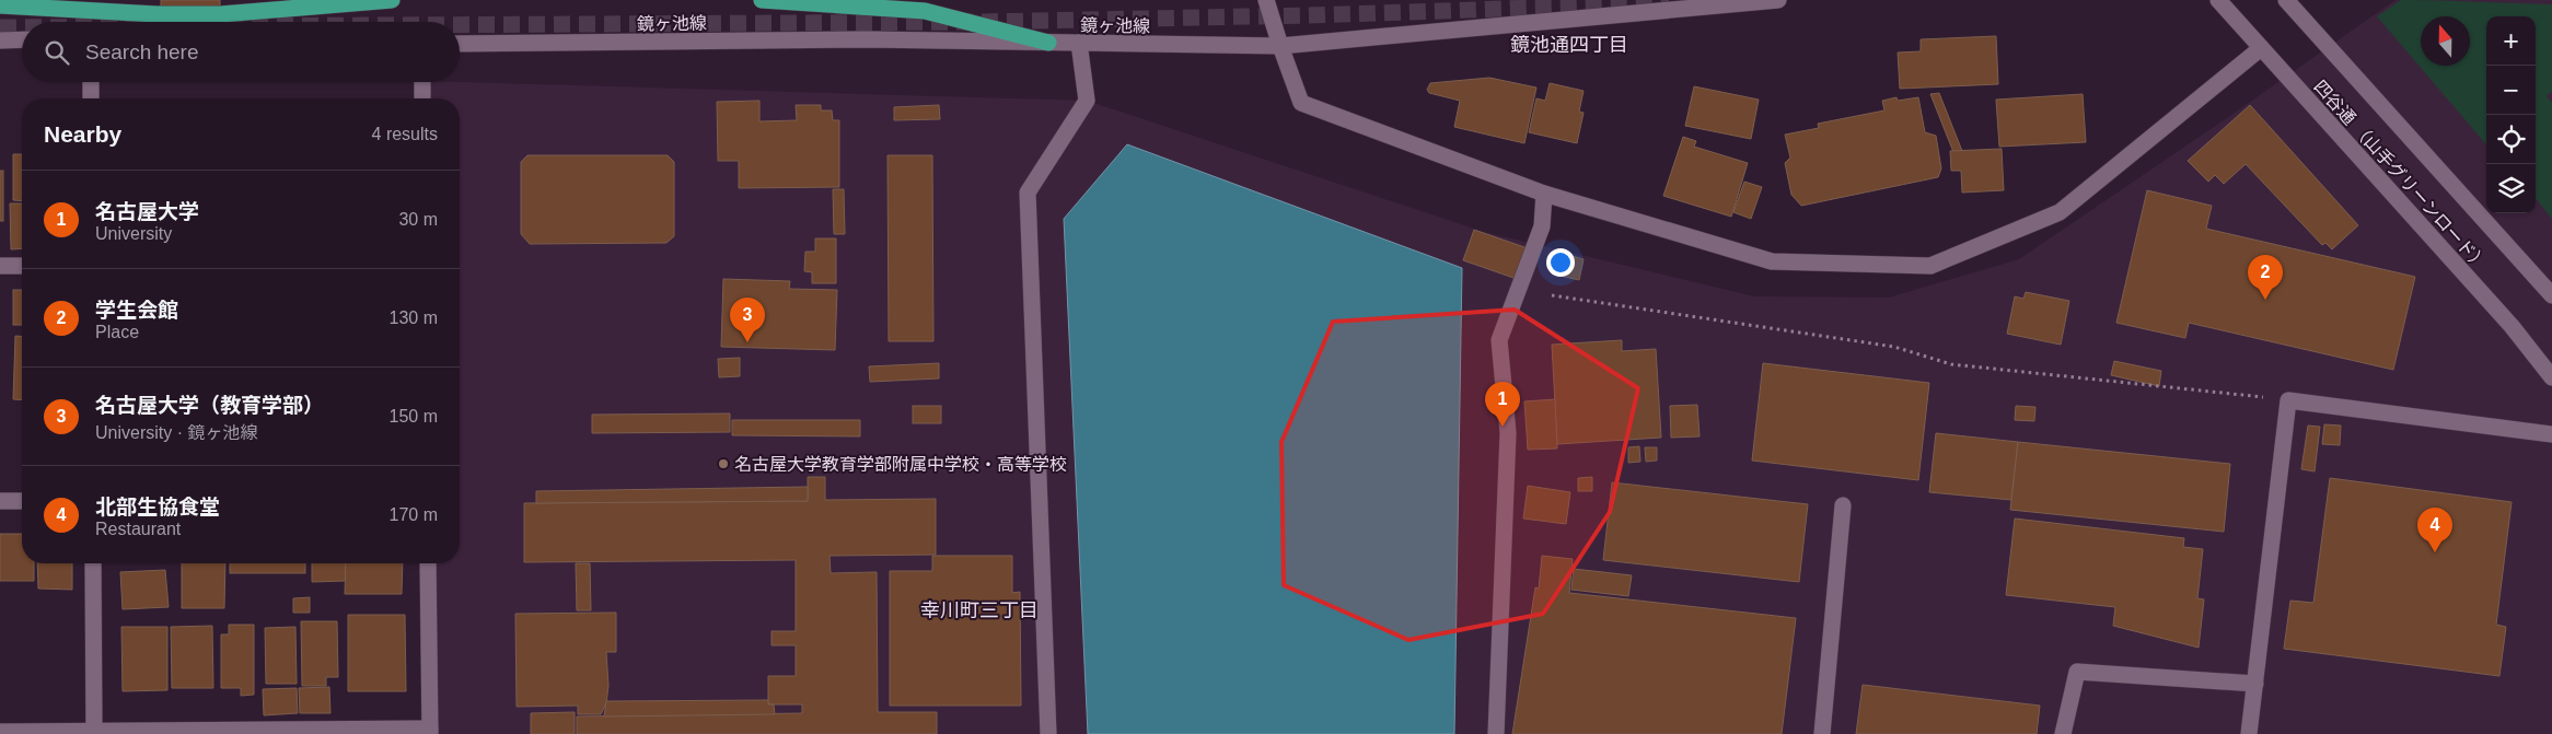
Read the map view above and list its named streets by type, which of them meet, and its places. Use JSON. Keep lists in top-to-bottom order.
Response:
{
  "streets": {
    "street": ["鏡ヶ池線", "四谷通 （山手グリーンロード）"]
  },
  "districts": ["鏡池通四丁目", "幸川町三丁目"],
  "places": ["名古屋大学教育学部附属中学校・高等学校"],
  "north": "top",
  "page": {
    "map_buttons": ["+", "−"],
    "search": "Search here",
    "heading": ["Nearby", "4 results"],
    "list": [
      {
        "mark": "1",
        "name": "名古屋大学",
        "note": "University",
        "value": "30 m"
      },
      {
        "mark": "2",
        "name": "学生会館",
        "note": "Place",
        "value": "130 m"
      },
      {
        "mark": "3",
        "name": "名古屋大学（教育学部）",
        "note": "University · 鏡ヶ池線",
        "value": "150 m"
      },
      {
        "mark": "4",
        "name": "北部生協食堂",
        "note": "Restaurant",
        "value": "170 m"
      }
    ],
    "pins": [
      "2",
      "3",
      "1",
      "4"
    ]
  }
}
